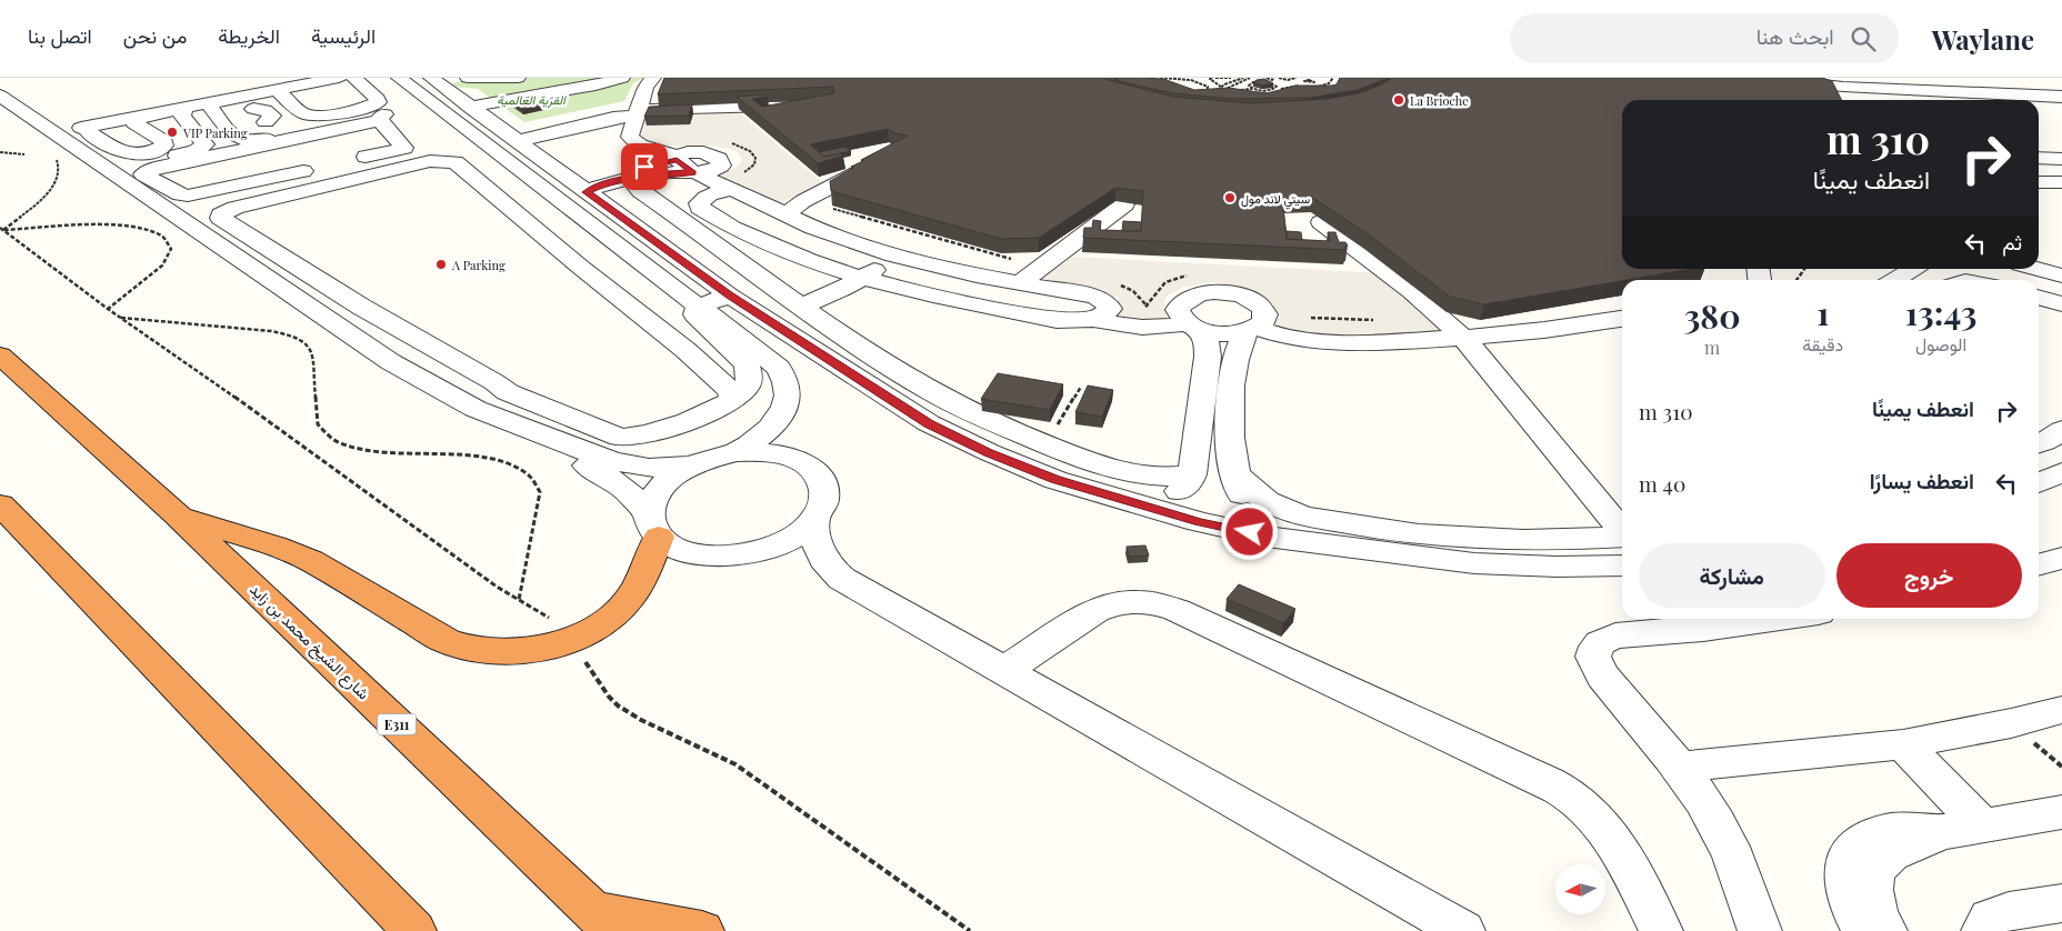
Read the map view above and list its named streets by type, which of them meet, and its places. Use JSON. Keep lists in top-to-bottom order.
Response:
{
  "streets": {
    "highway": ["شارع الشيخ محمد بن زايد", "E311"]
  },
  "parks": ["القرية العالمية"],
  "places": [
    "La Brioche",
    "VIP Parking",
    "سيتي لاند مول",
    "A Parking"
  ],
  "north": "left",
  "page": {
    "header": "Waylane",
    "search": "ابحث هنا",
    "nav": [
      "الرئيسية",
      "الخريطة",
      "من نحن",
      "اتصل بنا"
    ],
    "turn": ["310 m", "انعطف يمينًا"],
    "then": "ثم",
    "eta": [
      "13:43",
      "الوصول",
      "1",
      "دقيقة",
      "380",
      "m"
    ],
    "list": [
      {
        "name": "انعطف يمينًا",
        "value": "310 m"
      },
      {
        "name": "انعطف يسارًا",
        "value": "40 m"
      }
    ],
    "buttons": ["خروج", "مشاركة"]
  }
}
